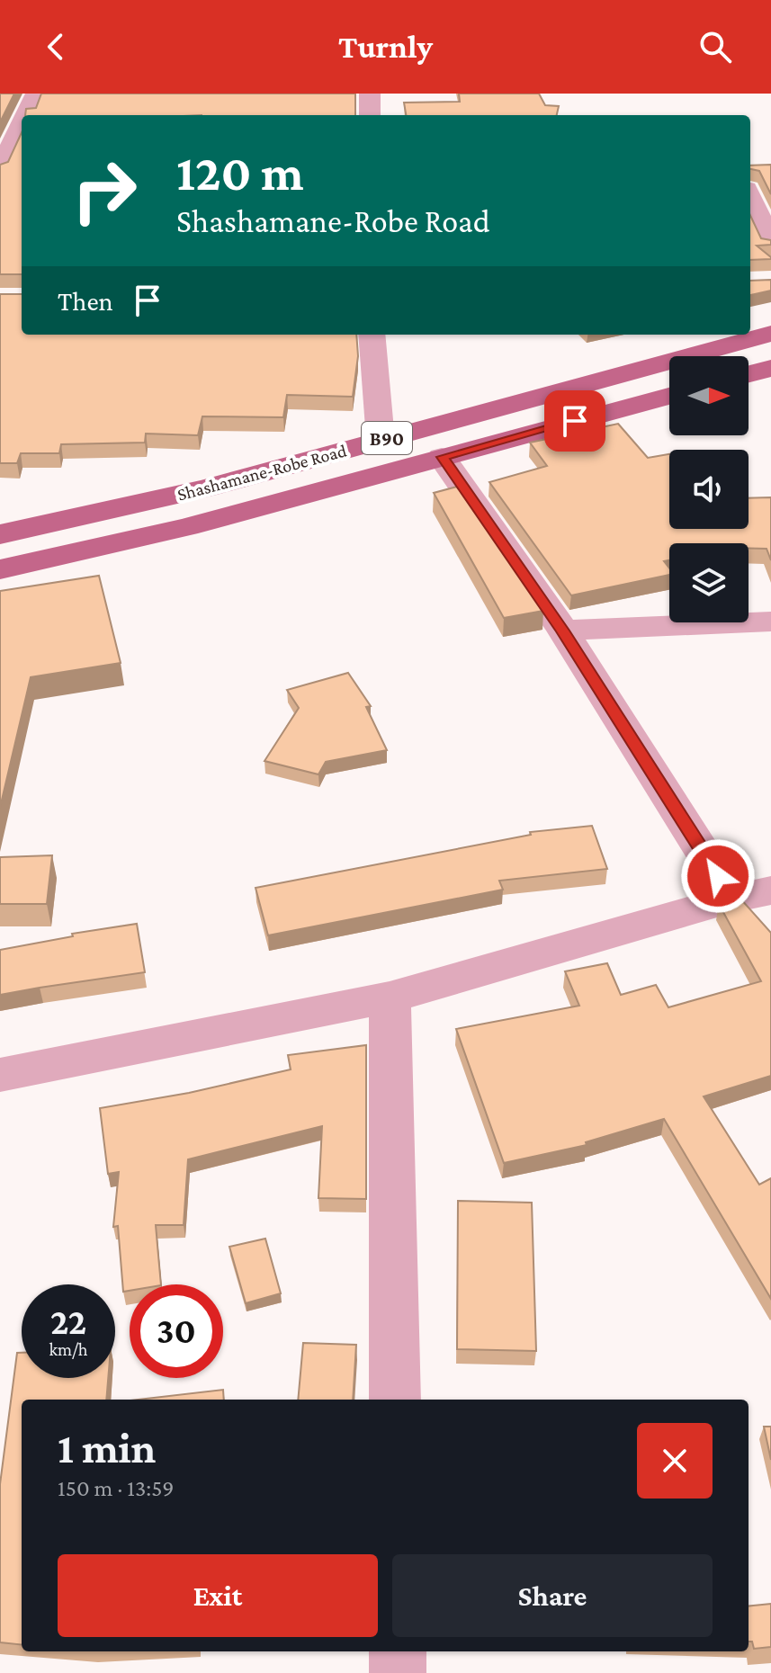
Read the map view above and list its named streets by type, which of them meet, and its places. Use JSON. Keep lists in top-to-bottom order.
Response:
{
  "streets": {
    "main road": ["B90", "Shashamane-Robe Road"]
  },
  "north": "right",
  "page": {
    "header": "Turnly",
    "turn": ["120 m", "Shashamane-Robe Road"],
    "then": "Then",
    "speed": "22 km/h",
    "limit": "30",
    "heading": ["1 min", "150 m · 13:59"],
    "buttons": ["Exit", "Share"]
  }
}
